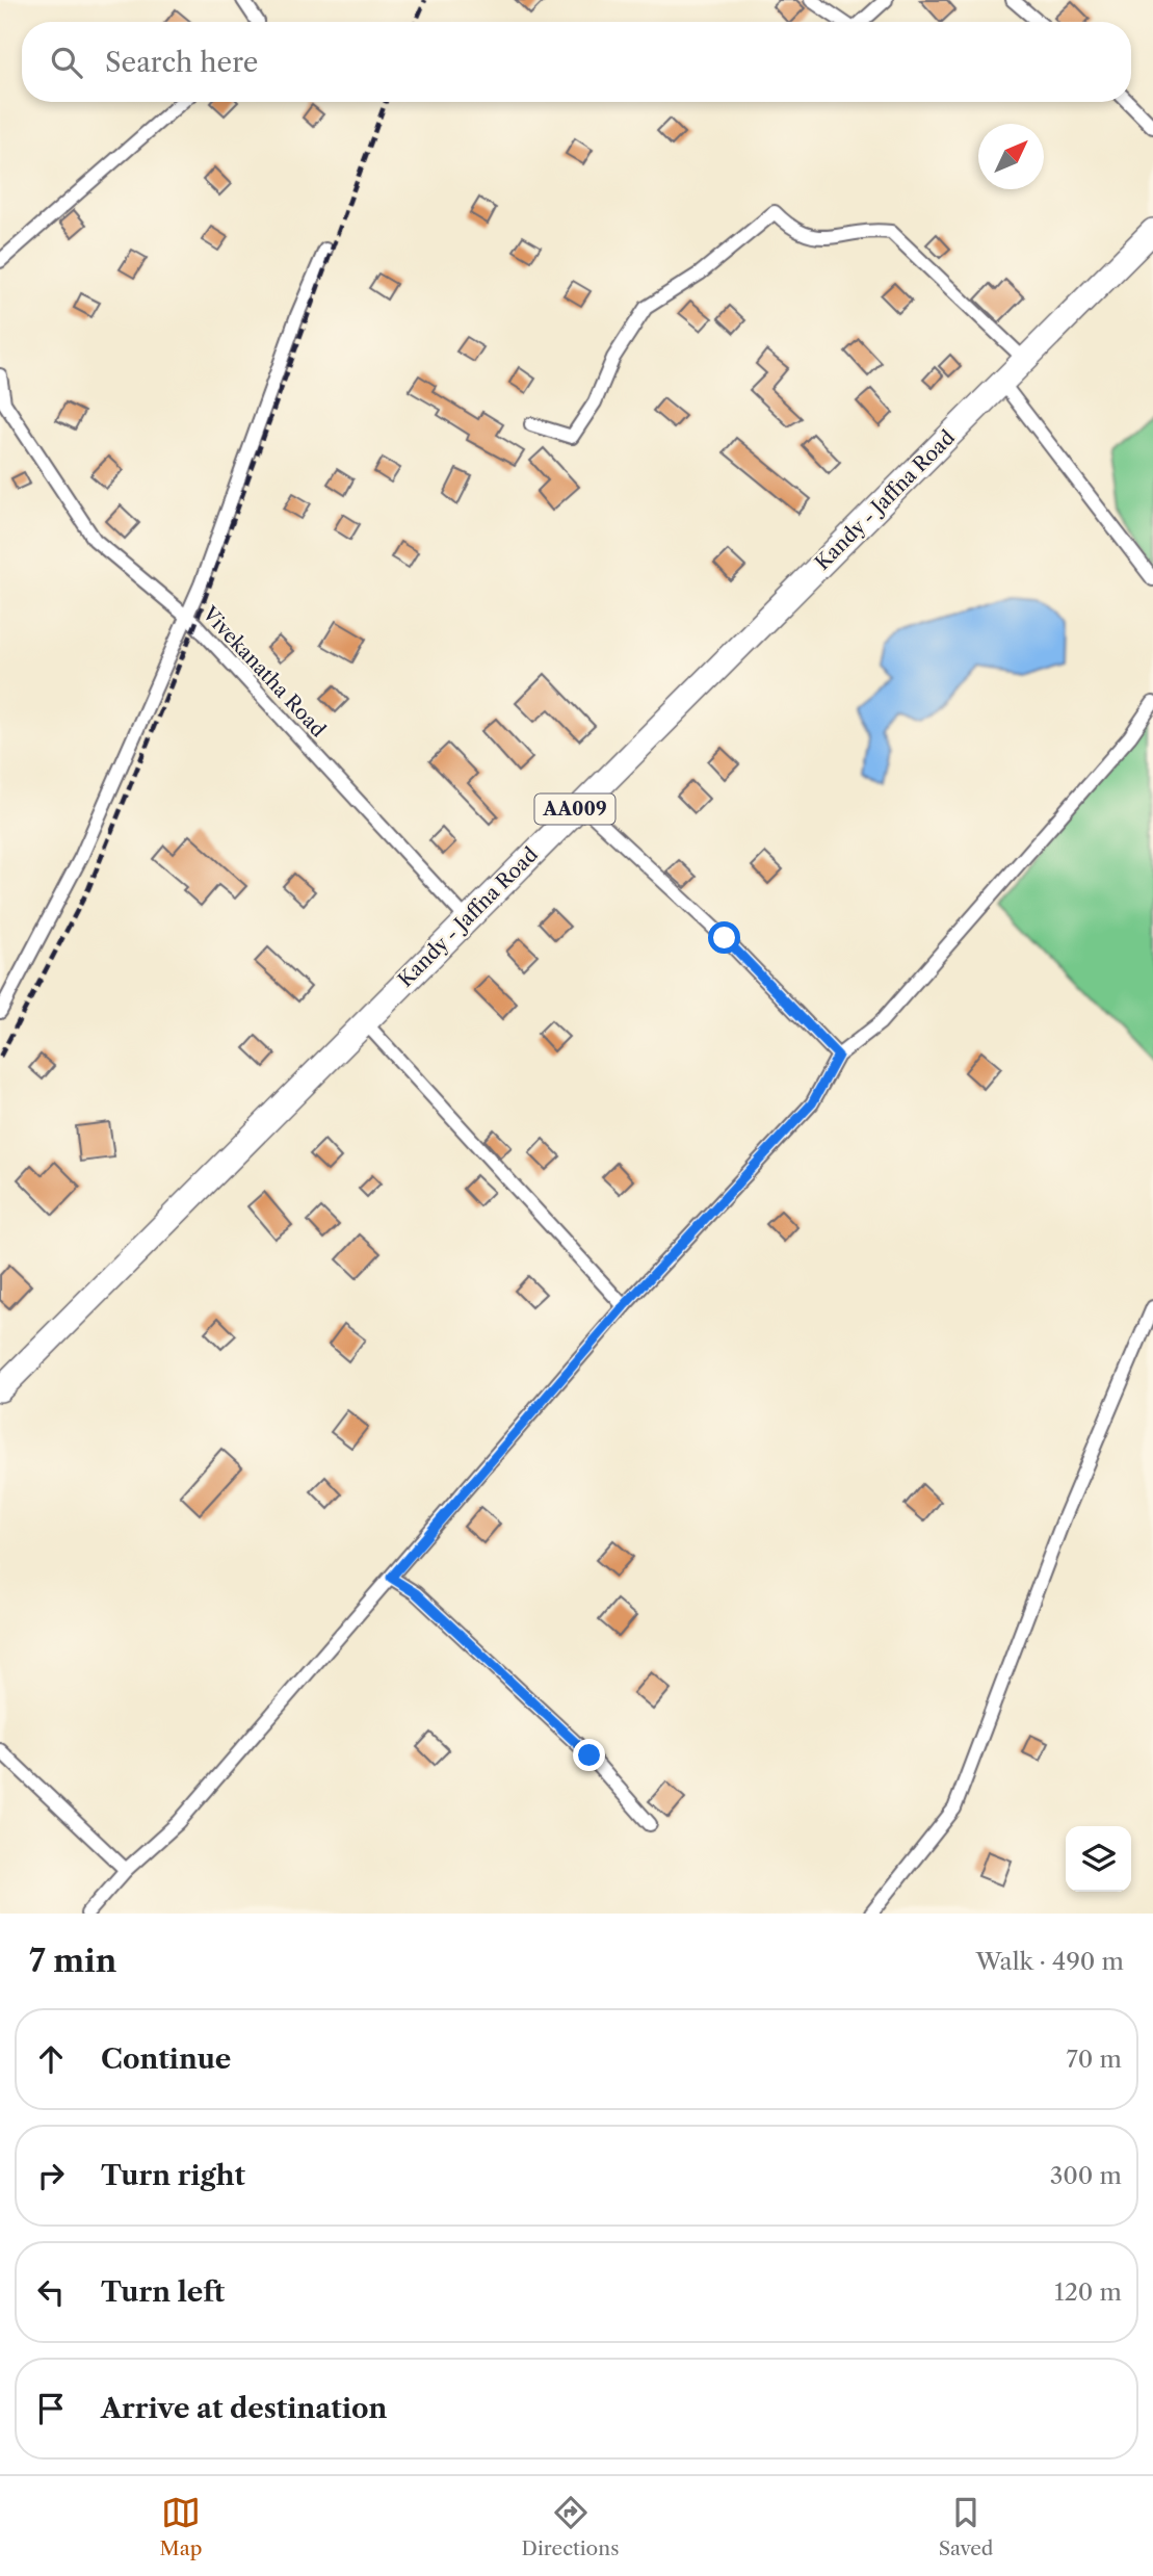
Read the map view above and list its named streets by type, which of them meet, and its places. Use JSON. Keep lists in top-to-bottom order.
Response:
{
  "streets": {
    "highway": ["Kandy - Jaffna Road", "AA009"],
    "street": ["Vivekanatha Road"]
  },
  "crossings": [
    ["Kandy - Jaffna Road", "Vivekanatha Road"]
  ],
  "north": "top right",
  "page": {
    "search": "Search here",
    "heading": ["7 min", "Walk · 490 m"],
    "list": [
      ["Continue", "70 m"],
      ["Turn right", "300 m"],
      ["Turn left", "120 m"],
      "Arrive at destination"
    ],
    "nav": ["Map", "Directions", "Saved"]
  }
}
